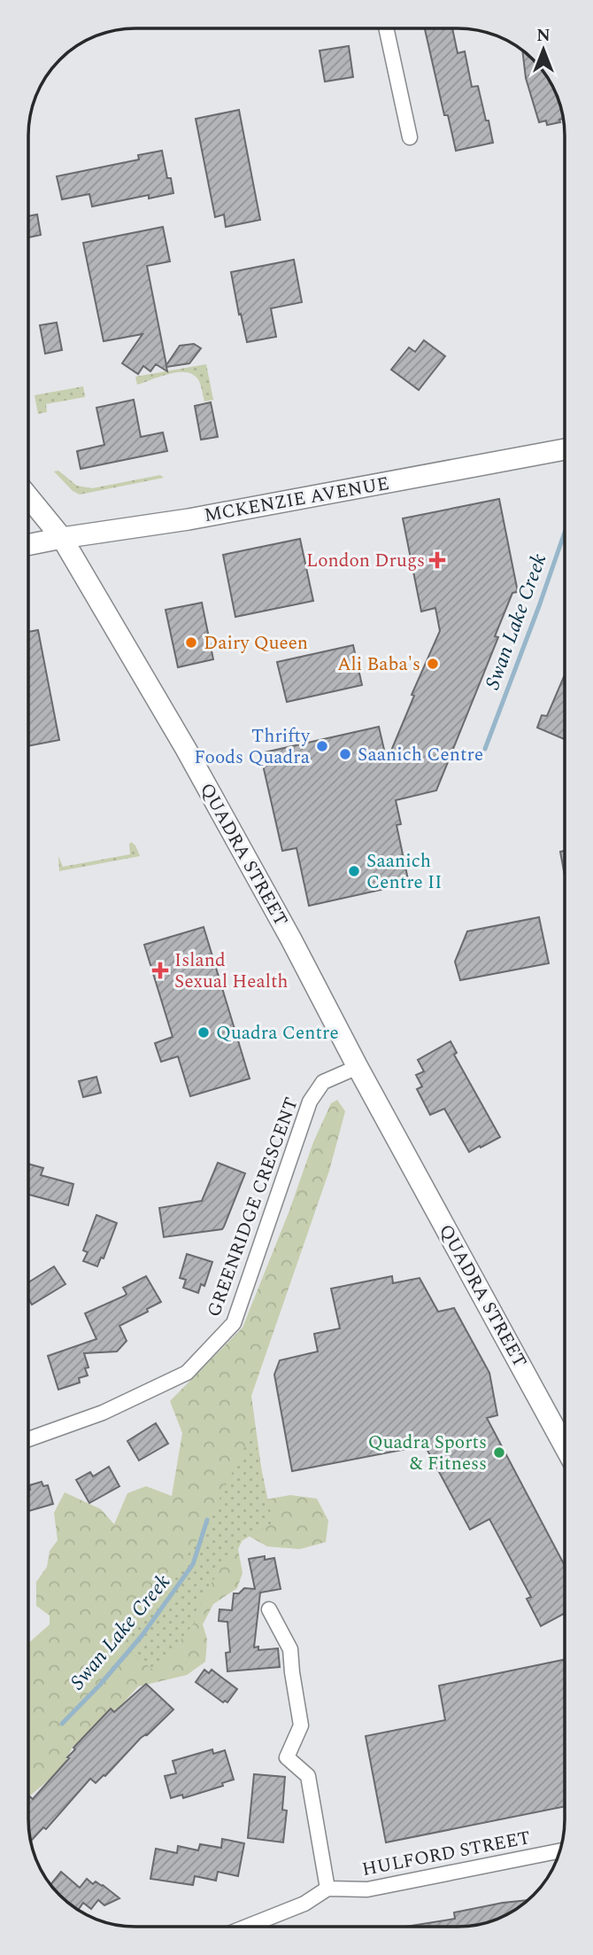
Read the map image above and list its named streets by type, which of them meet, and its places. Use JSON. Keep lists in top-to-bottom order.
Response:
{
  "streets": {
    "main road": ["MCKENZIE AVENUE", "QUADRA STREET"],
    "street": ["GREENRIDGE CRESCENT", "HULFORD STREET"]
  },
  "crossings": [
    ["MCKENZIE AVENUE", "QUADRA STREET"],
    ["QUADRA STREET", "GREENRIDGE CRESCENT"]
  ],
  "water": ["Swan Lake Creek"],
  "places": {
    "health": ["London Drugs", "Island Sexual Health"],
    "other": [
      "Dairy Queen",
      "Ali Baba's",
      "Thrifty Foods Quadra",
      "Saanich Centre",
      "Saanich Centre II",
      "Quadra Centre",
      "Quadra Sports & Fitness"
    ]
  },
  "north": "top"
}
